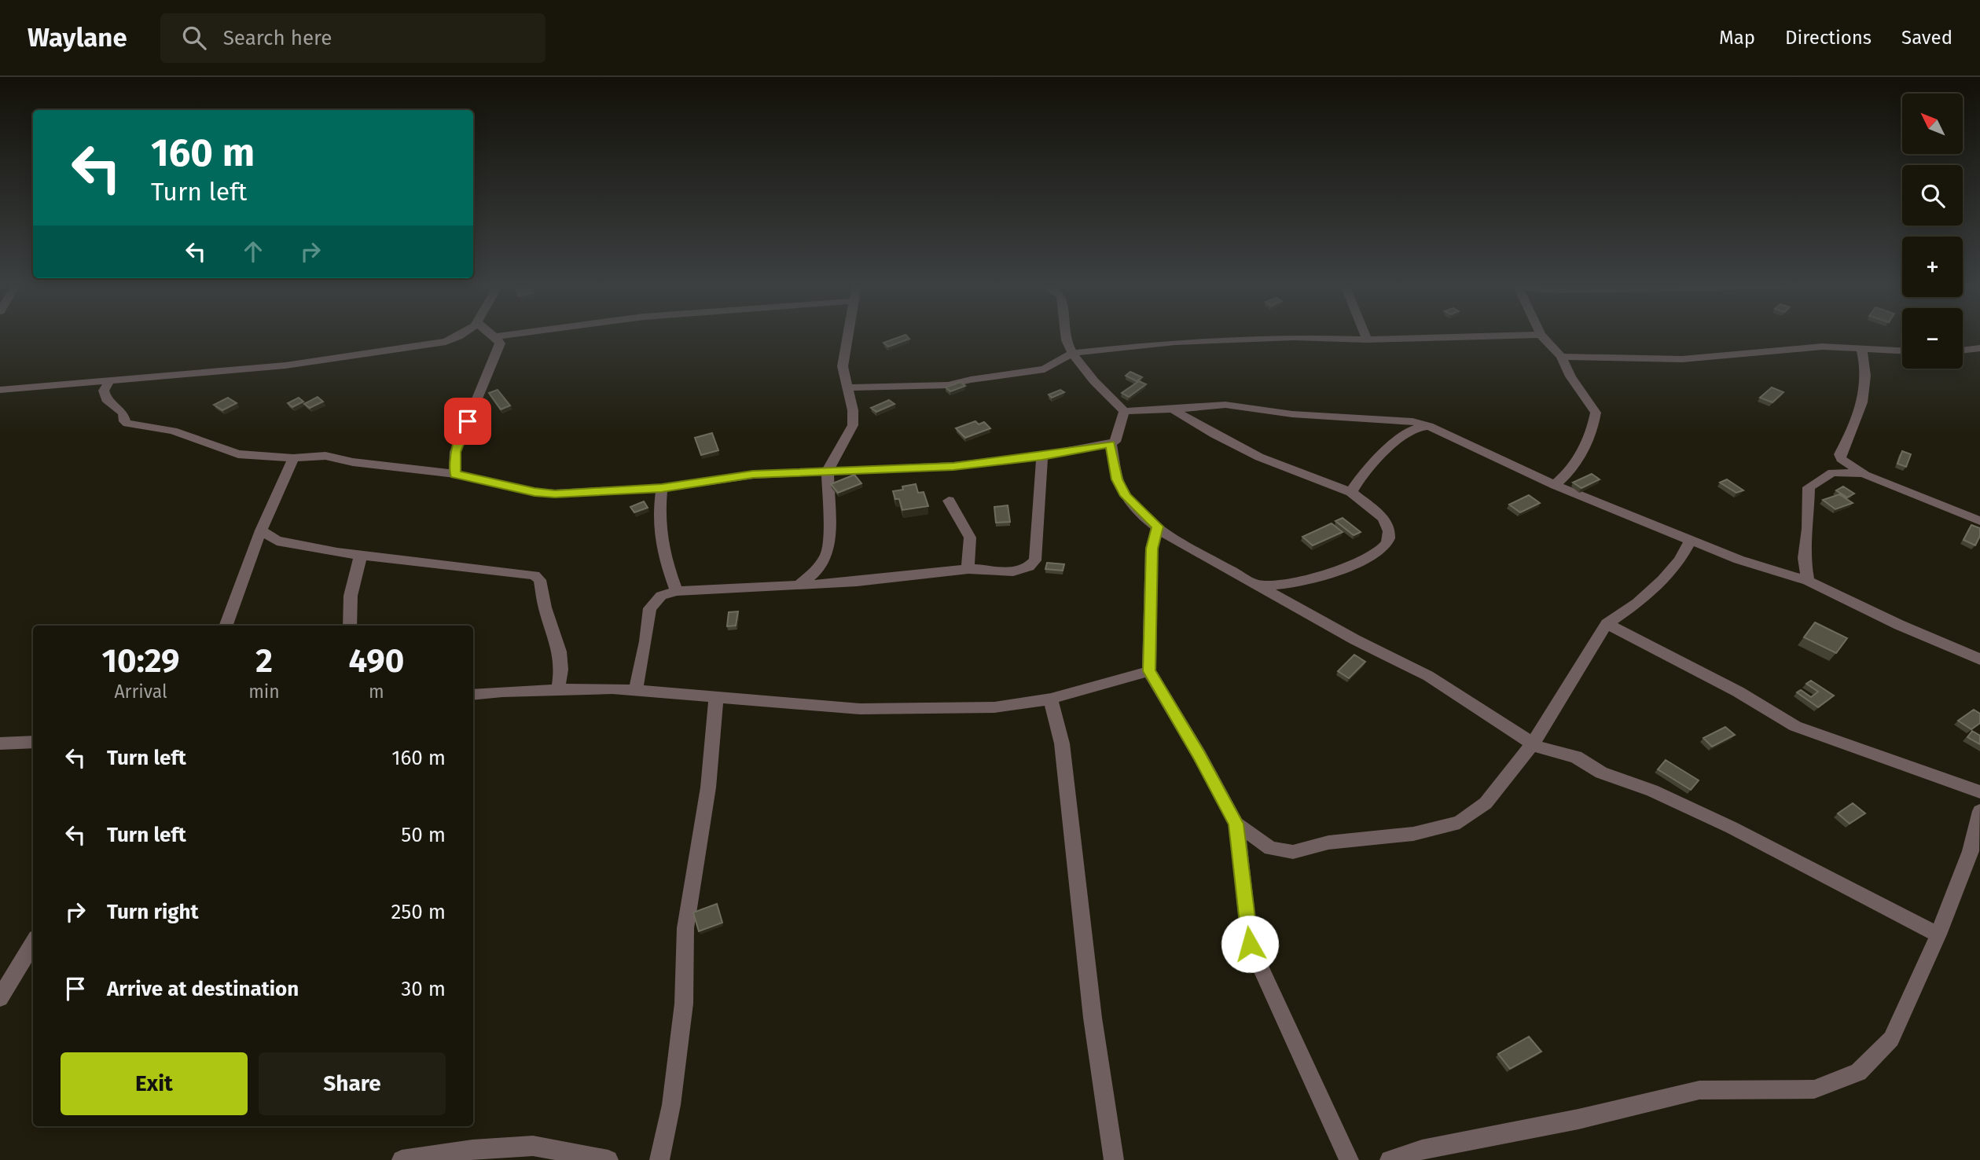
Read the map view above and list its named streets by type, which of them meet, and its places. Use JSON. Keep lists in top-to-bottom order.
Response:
{
  "north": "top left",
  "page": {
    "header": "Waylane",
    "search": "Search here",
    "nav": ["Map", "Directions", "Saved"],
    "map_buttons": ["+", "−"],
    "turn": ["160 m", "Turn left"],
    "eta": [
      "10:29",
      "Arrival",
      "2",
      "min",
      "490",
      "m"
    ],
    "list": [
      {
        "name": "Turn left",
        "value": "160 m"
      },
      {
        "name": "Turn left",
        "value": "50 m"
      },
      {
        "name": "Turn right",
        "value": "250 m"
      },
      {
        "name": "Arrive at destination",
        "value": "30 m"
      }
    ],
    "buttons": ["Exit", "Share"]
  }
}
